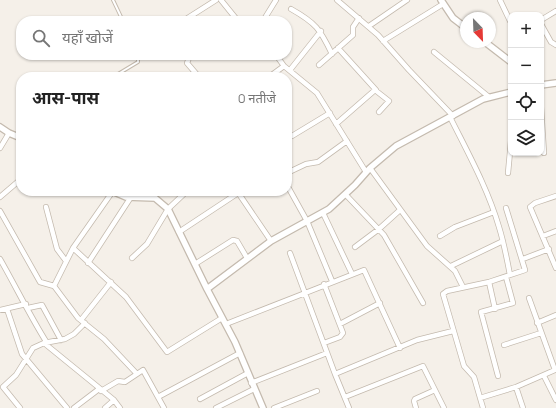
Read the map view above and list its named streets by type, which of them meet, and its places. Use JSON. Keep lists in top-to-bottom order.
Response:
{
  "north": "bottom right",
  "page": {
    "map_buttons": ["+", "−"],
    "search": "यहाँ खोजें",
    "heading": ["आस-पास", "0 नतीजे"]
  }
}
